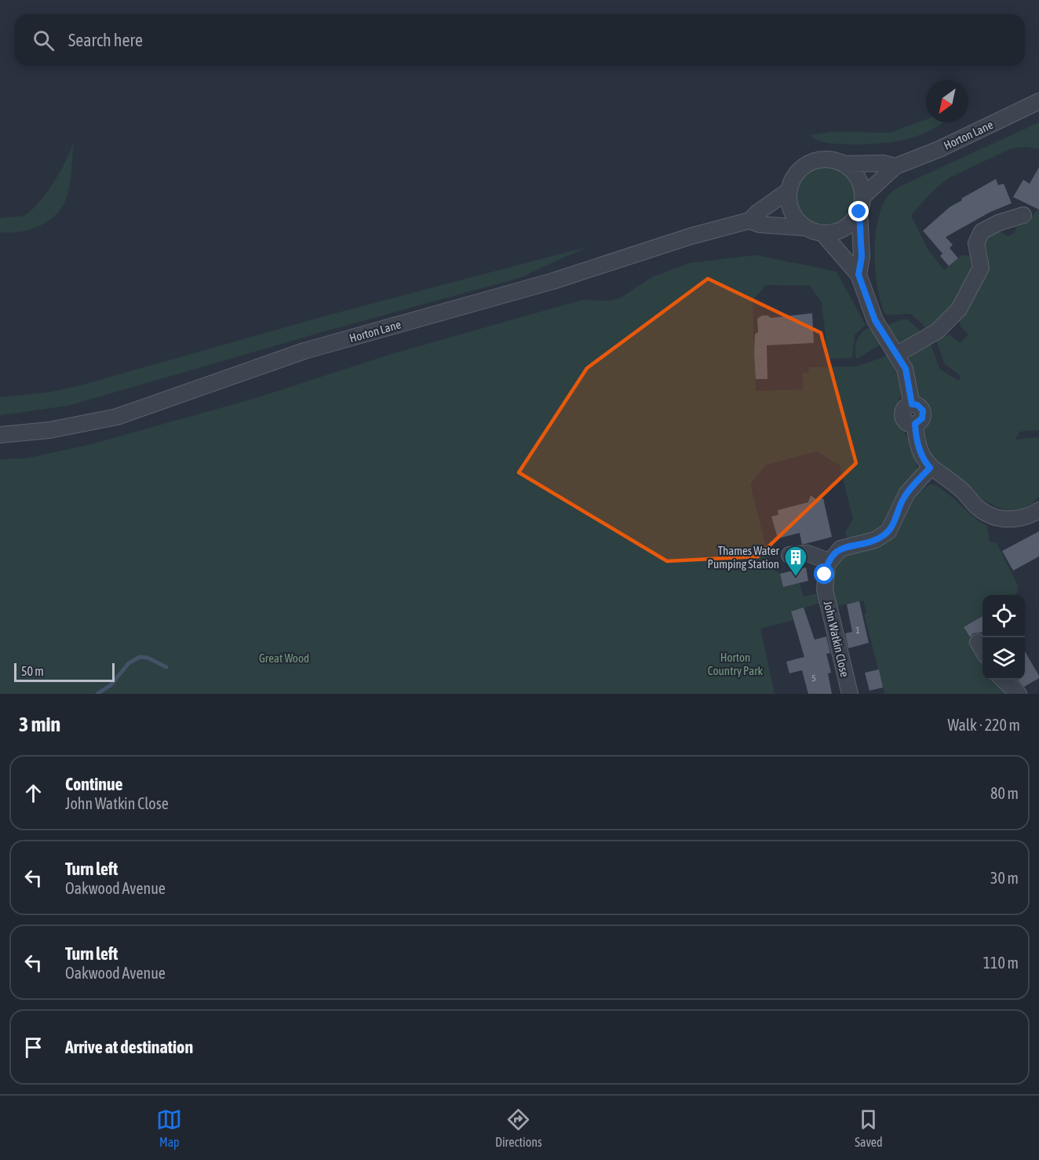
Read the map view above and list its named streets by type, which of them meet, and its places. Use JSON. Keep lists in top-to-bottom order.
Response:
{
  "streets": {
    "street": ["Horton Lane", "John Watkin Close"]
  },
  "parks": ["Horton Country Park", "Great Wood"],
  "places": {
    "building": ["Thames Water Pumping Station"]
  },
  "house_numbers": ["1", "5"],
  "scale_bar": "50 m",
  "north": "bottom left",
  "page": {
    "search": "Search here",
    "scale": "50 m",
    "heading": ["3 min", "Walk · 220 m"],
    "list": [
      ["Continue", "John Watkin Close", "80 m"],
      ["Turn left", "Oakwood Avenue", "30 m"],
      ["Turn left", "Oakwood Avenue", "110 m"],
      "Arrive at destination"
    ],
    "nav": ["Map", "Directions", "Saved"]
  }
}
